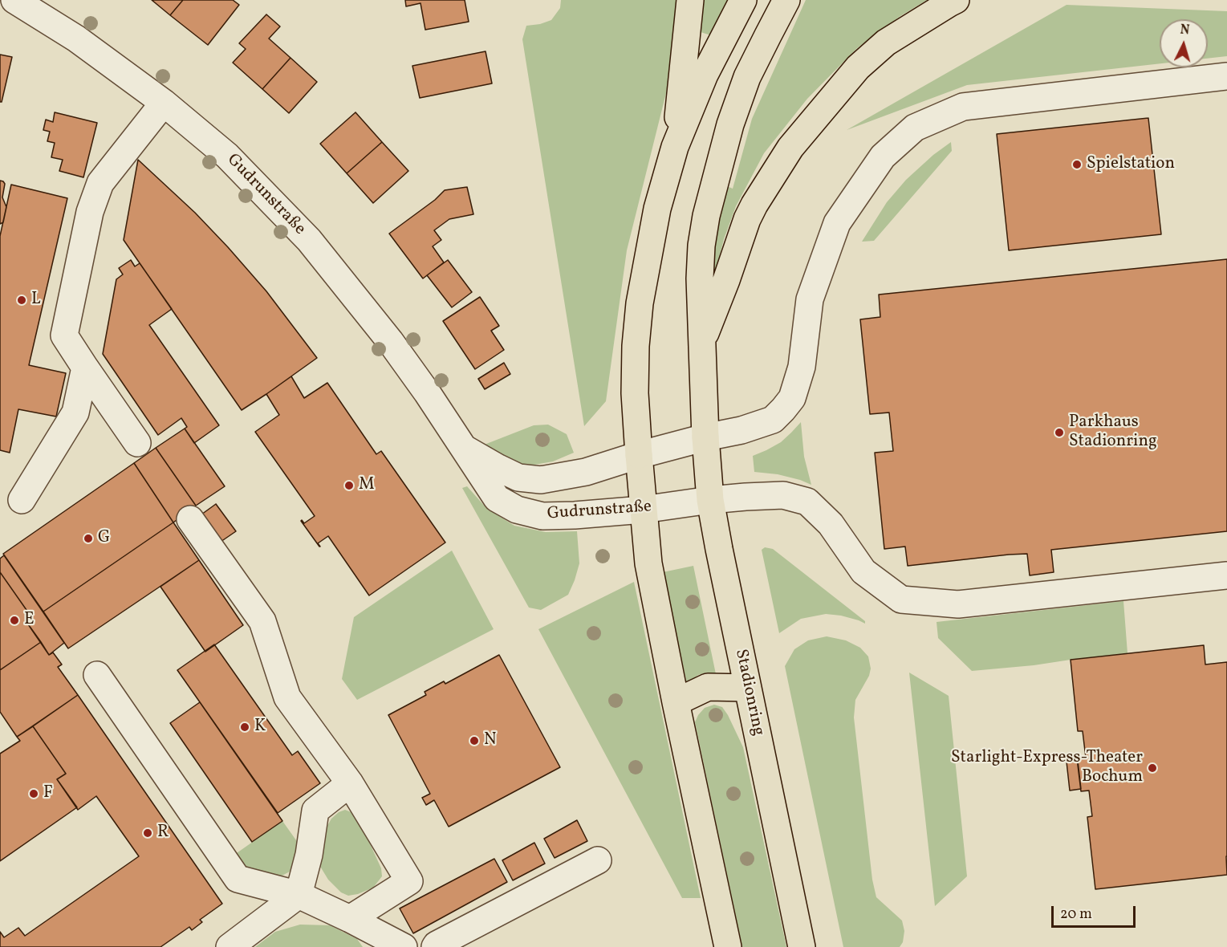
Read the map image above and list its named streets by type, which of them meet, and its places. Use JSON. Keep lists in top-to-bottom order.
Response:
{
  "streets": {
    "main road": ["Stadionring"],
    "street": ["Gudrunstraße"]
  },
  "crossings": [
    ["Gudrunstraße", "Stadionring"]
  ],
  "places": [
    "Spielstation",
    "L",
    "Parkhaus Stadionring",
    "M",
    "G",
    "E",
    "K",
    "N",
    "Starlight-Express-Theater Bochum",
    "F",
    "R"
  ],
  "scale_bar": "20 m",
  "north": "top"
}
